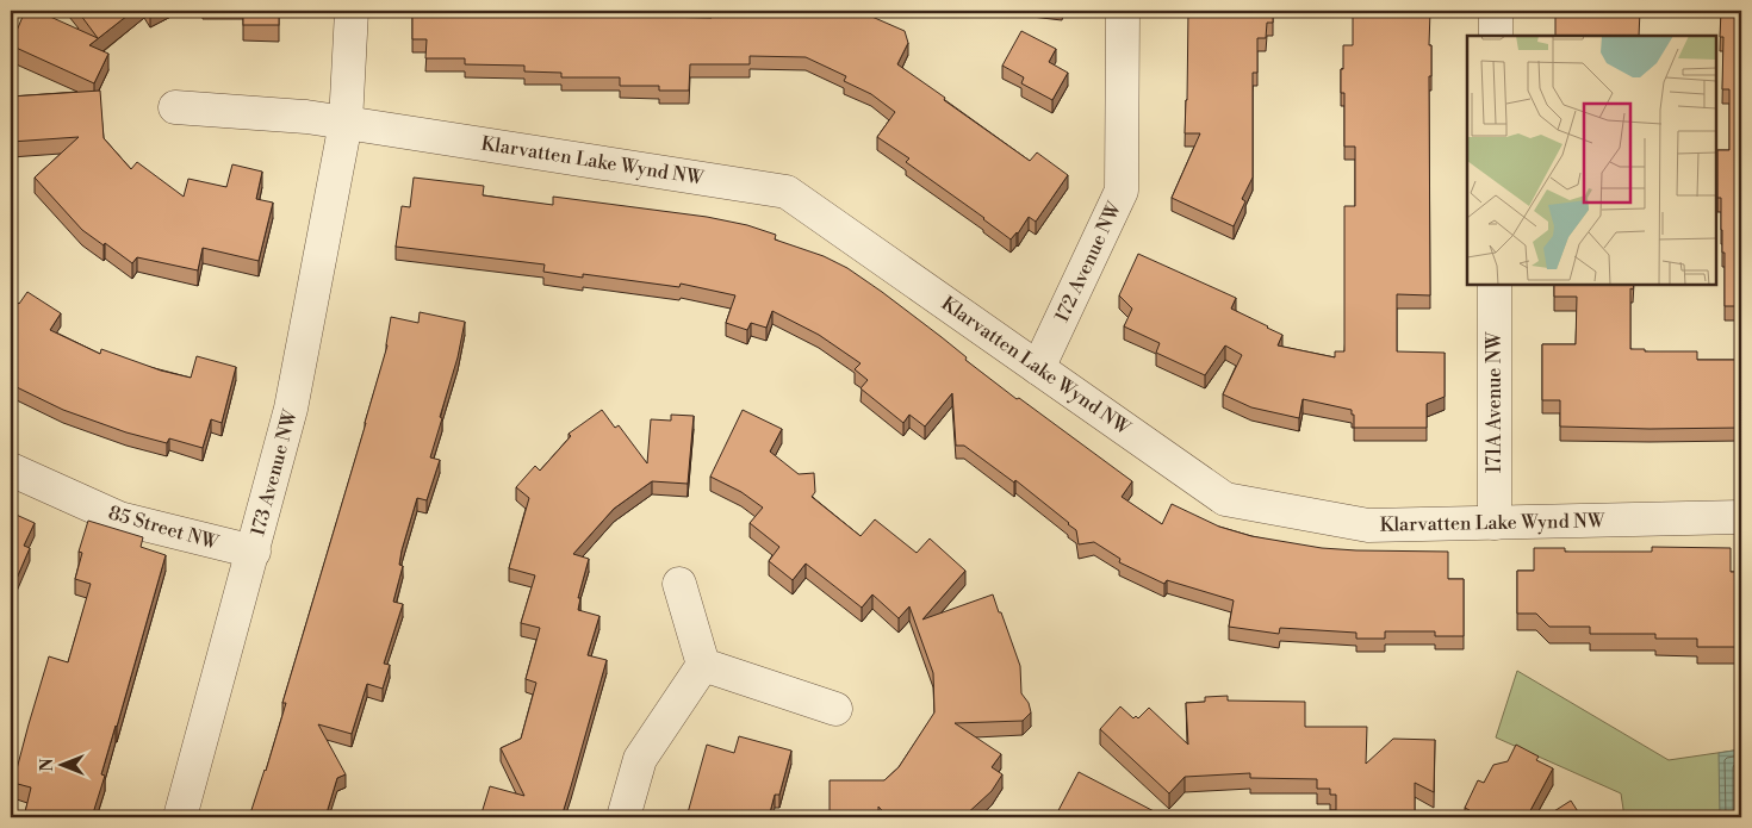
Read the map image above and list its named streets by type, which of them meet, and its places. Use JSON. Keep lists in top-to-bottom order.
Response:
{
  "streets": {
    "street": [
      "Klarvatten Lake Wynd NW",
      "172 Avenue NW",
      "171A Avenue NW",
      "173 Avenue NW",
      "85 Street NW"
    ]
  },
  "crossings": [
    ["Klarvatten Lake Wynd NW", "172 Avenue NW"],
    ["Klarvatten Lake Wynd NW", "171A Avenue NW"],
    ["Klarvatten Lake Wynd NW", "173 Avenue NW"],
    ["173 Avenue NW", "85 Street NW"]
  ],
  "north": "left"
}
